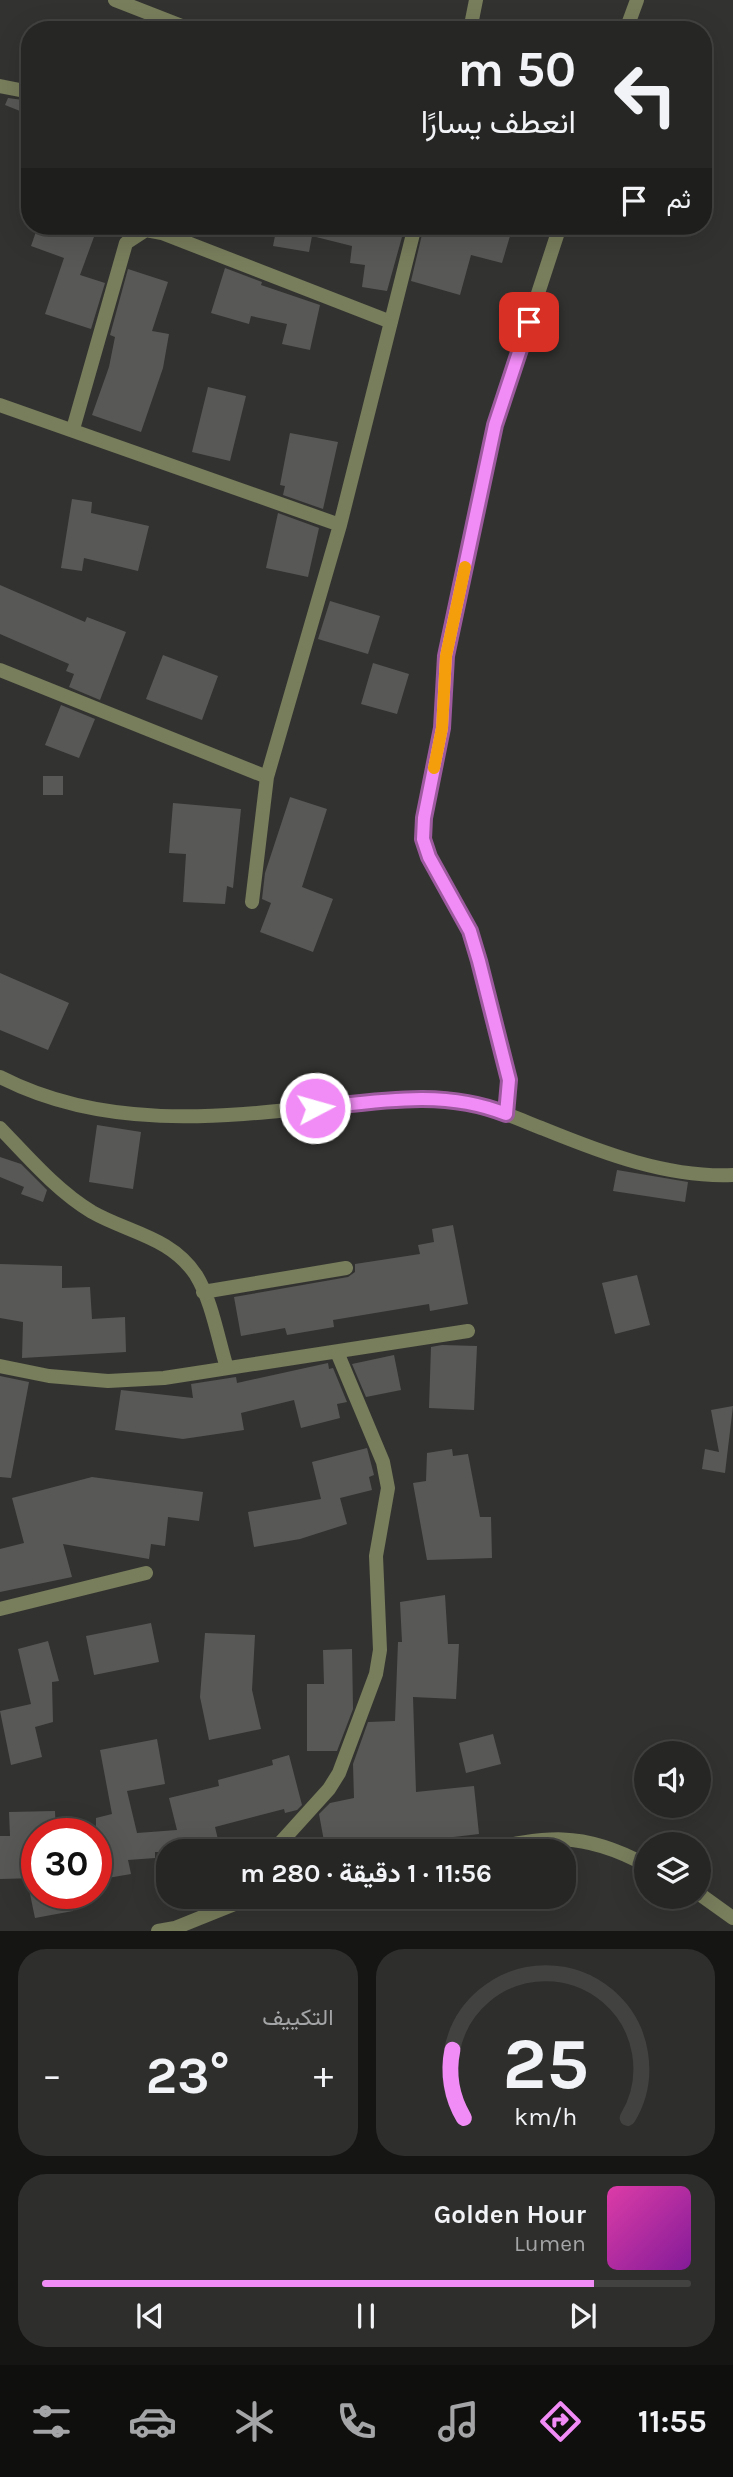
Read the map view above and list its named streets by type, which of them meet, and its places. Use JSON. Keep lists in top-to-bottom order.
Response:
{
  "page": {
    "turn": ["50 m", "انعطف يسارًا"],
    "then": "ثم",
    "limit": "30",
    "trip": "11:56 · 1 دقيقة · 280 m",
    "tile": "التكييف",
    "heat": ["−", "23°", "+"],
    "song": ["Golden Hour", "Lumen"],
    "tabs": "11:55",
    "gauge": ["25", "km/h"]
  }
}
